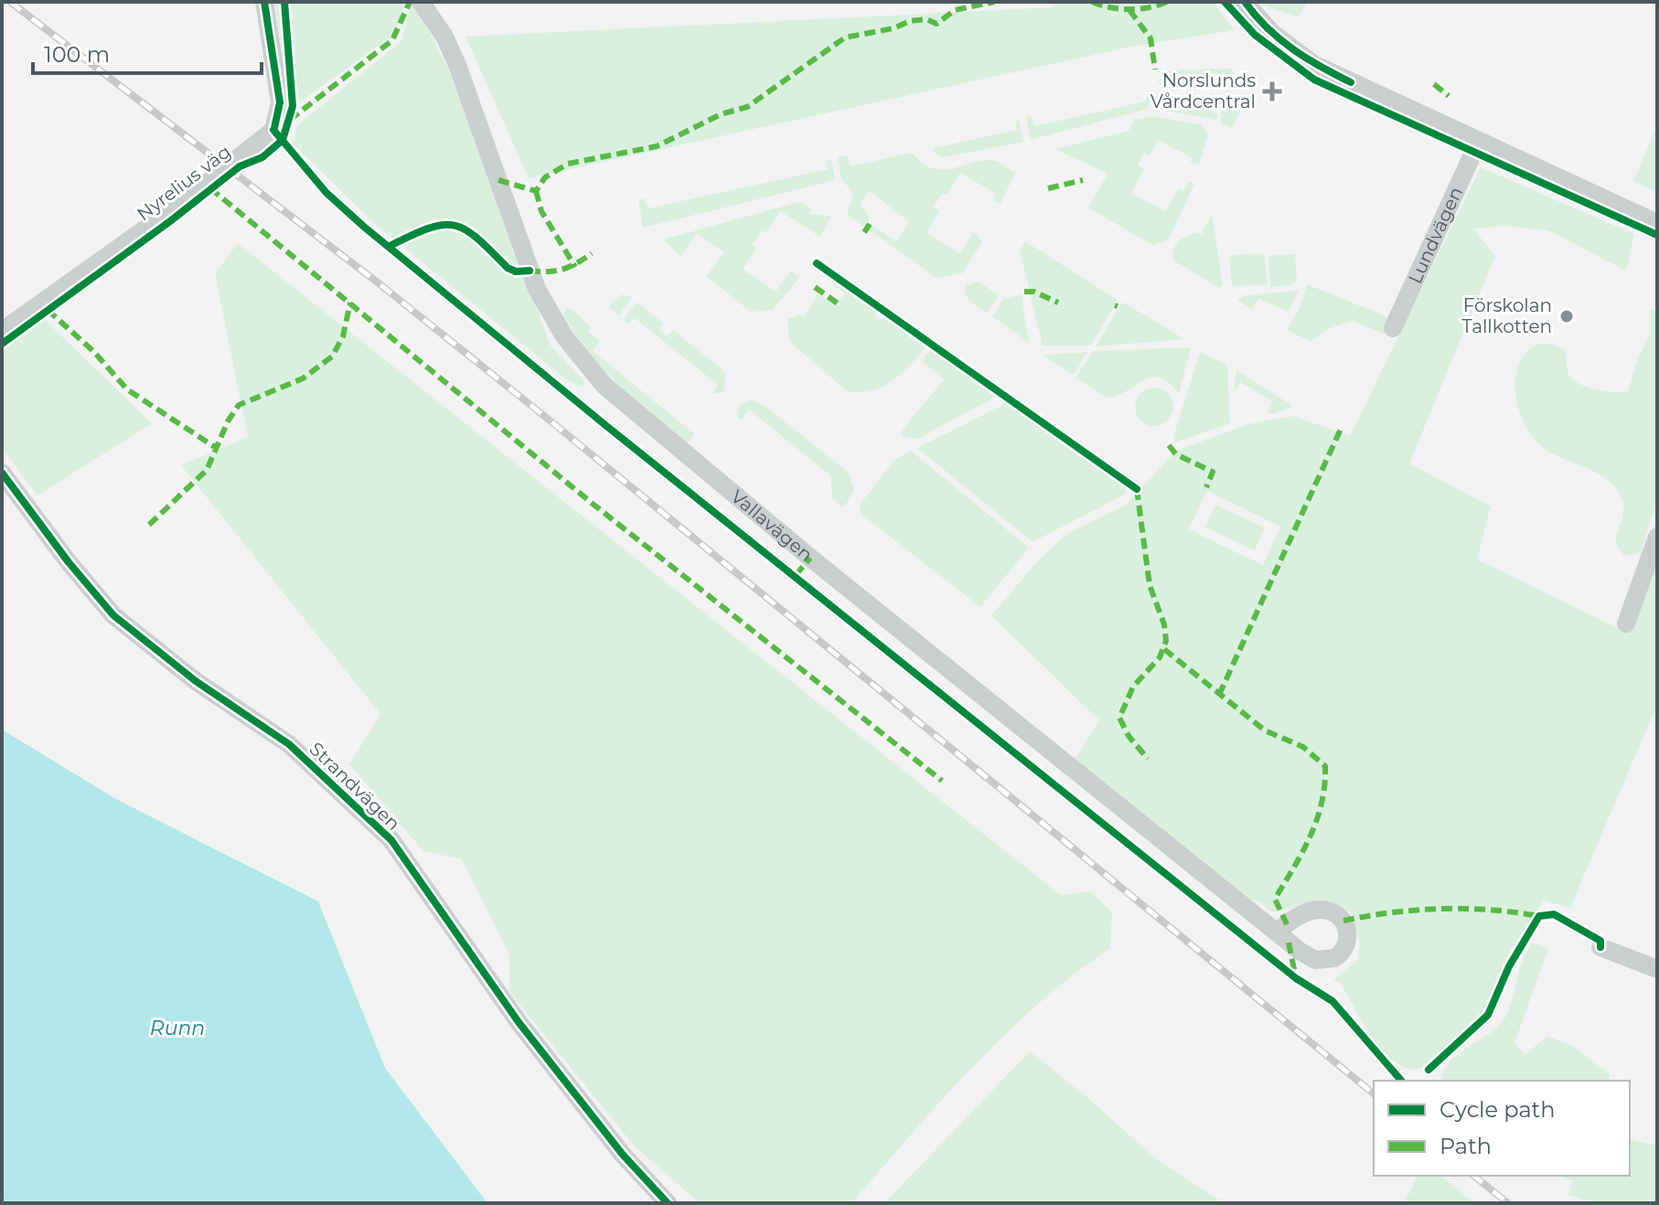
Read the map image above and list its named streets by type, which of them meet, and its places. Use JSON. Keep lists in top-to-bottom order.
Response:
{
  "streets": {
    "street": [
      "Nyrelius väg",
      "Lundvägen",
      "Vallavägen",
      "Strandvägen"
    ]
  },
  "water": ["Runn"],
  "places": {
    "health": ["Norslunds Vårdcentral"],
    "other": ["Förskolan Tallkotten"]
  },
  "legend": ["Cycle path", "Path"],
  "scale_bar": "100 m"
}
